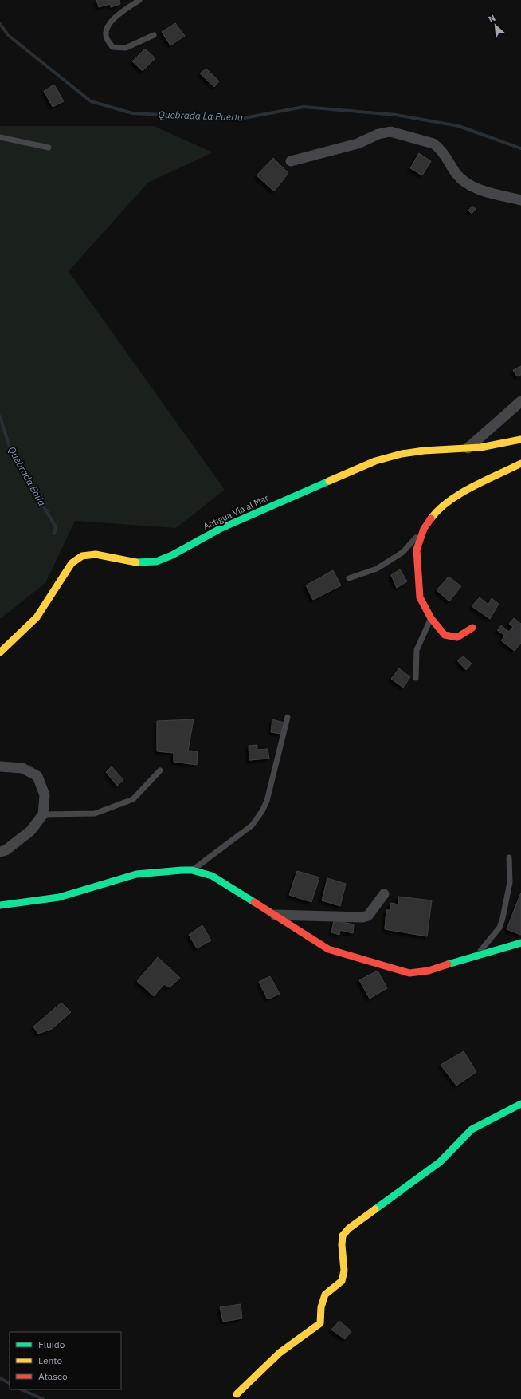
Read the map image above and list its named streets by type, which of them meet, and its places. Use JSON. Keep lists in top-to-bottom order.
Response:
{
  "streets": {
    "street": ["Antigua Vía al Mar"]
  },
  "water": ["Quebrada La Puerta", "Quebrada Eoila"],
  "legend": ["Fluido", "Lento", "Atasco"],
  "north": "top left"
}
